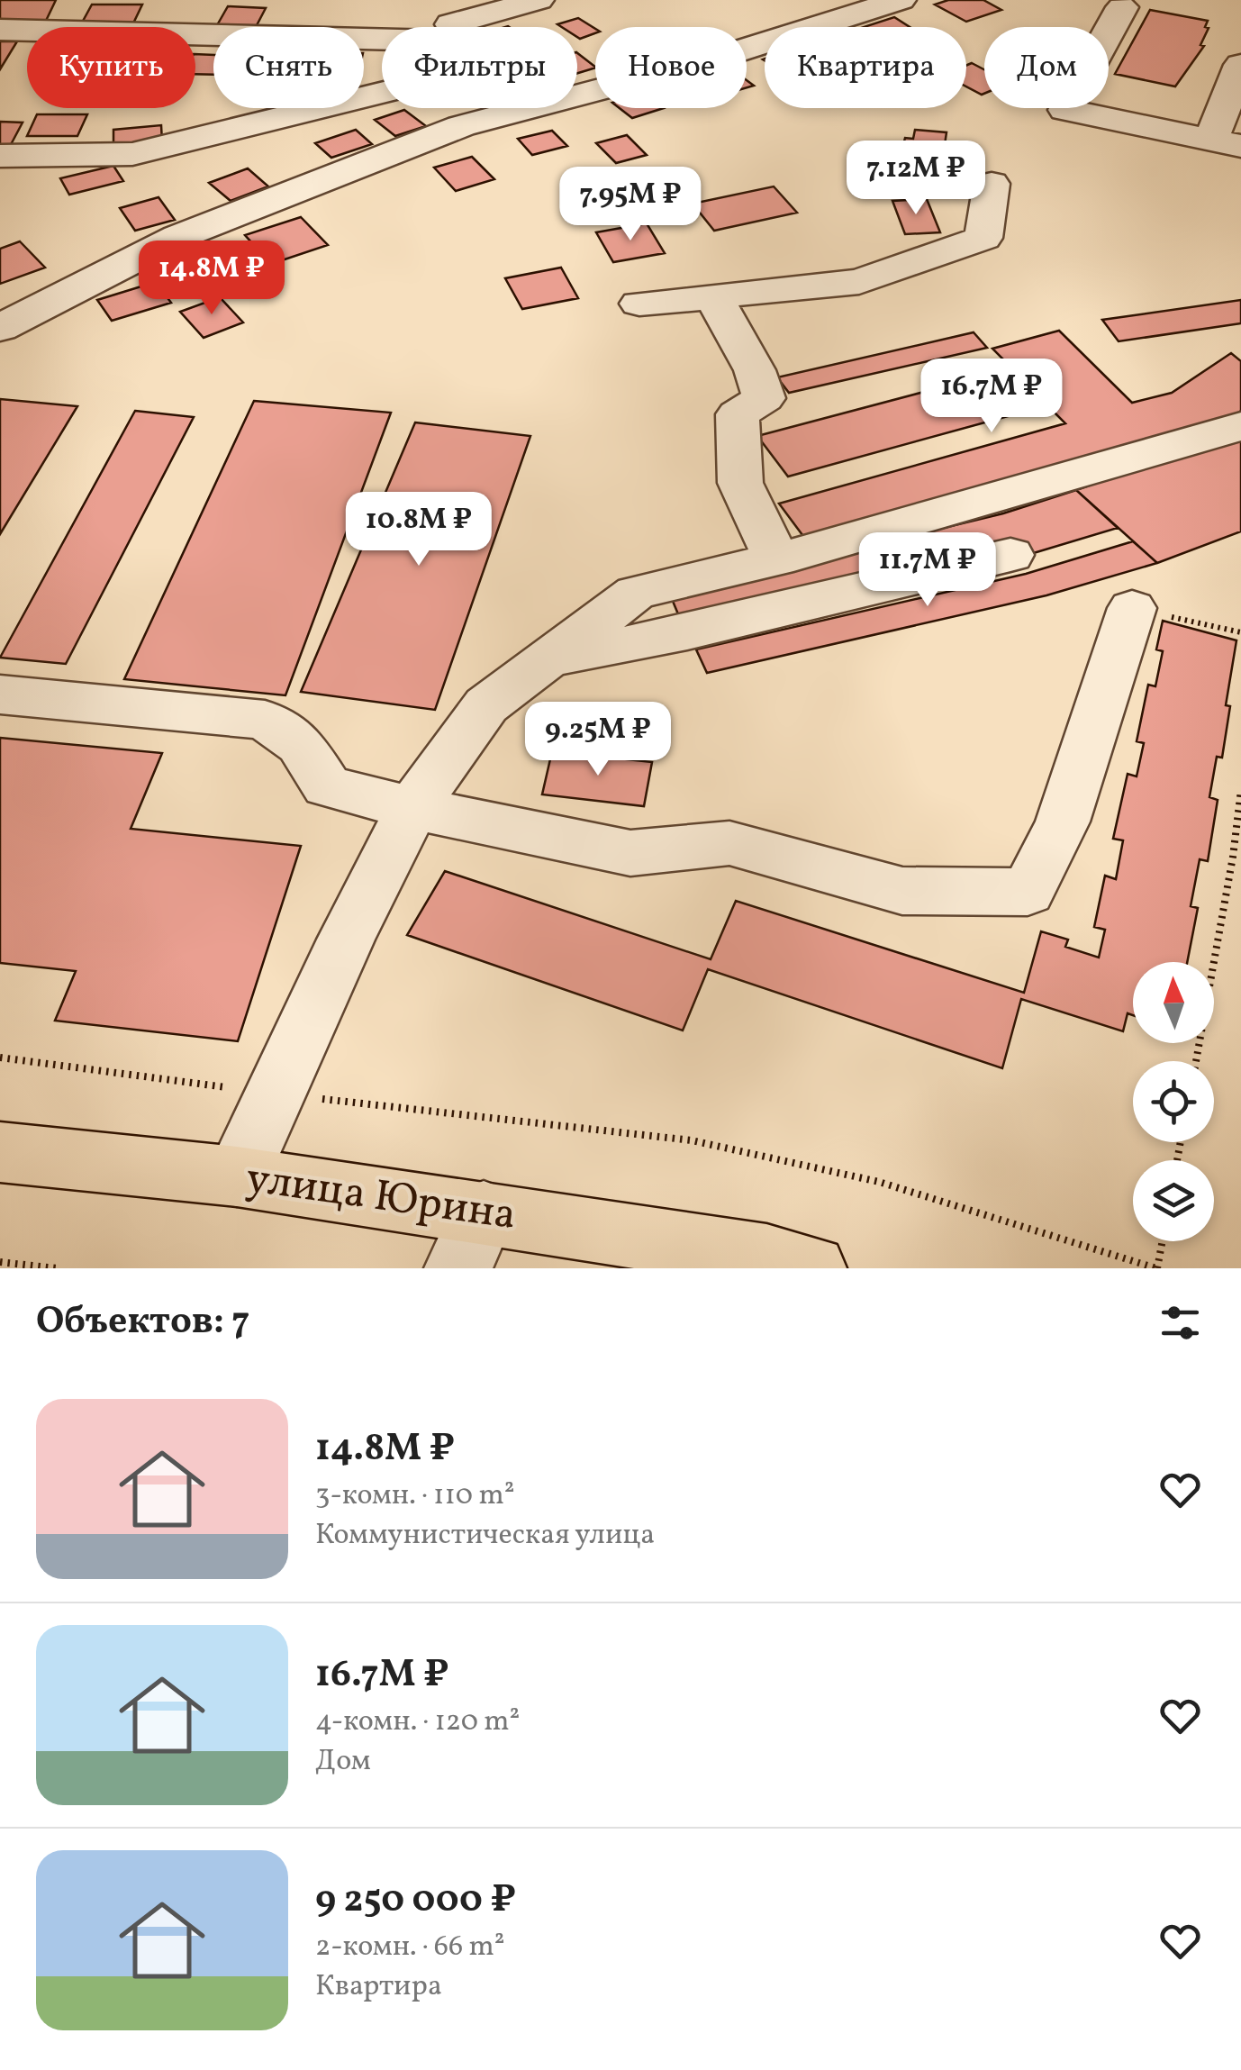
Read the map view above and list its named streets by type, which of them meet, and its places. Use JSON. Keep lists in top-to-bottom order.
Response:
{
  "streets": {
    "main road": ["улица Юрина"]
  },
  "north": "top",
  "page": {
    "chip": [
      "Купить",
      "Снять",
      "Фильтры",
      "Новое",
      "Квартира",
      "Дом"
    ],
    "price": [
      "7.12M ₽",
      "7.95M ₽",
      "14.8M ₽",
      "16.7M ₽",
      "10.8M ₽",
      "11.7M ₽",
      "9.25M ₽"
    ],
    "heading": "Объектов: 7",
    "list": [
      {
        "name": "14.8M ₽",
        "note": "3-комн. · 110 m² · Коммунистическая улица"
      },
      {
        "name": "16.7M ₽",
        "note": "4-комн. · 120 m² · Дом"
      },
      {
        "name": "9 250 000 ₽",
        "note": "2-комн. · 66 m² · Квартира"
      }
    ]
  }
}
